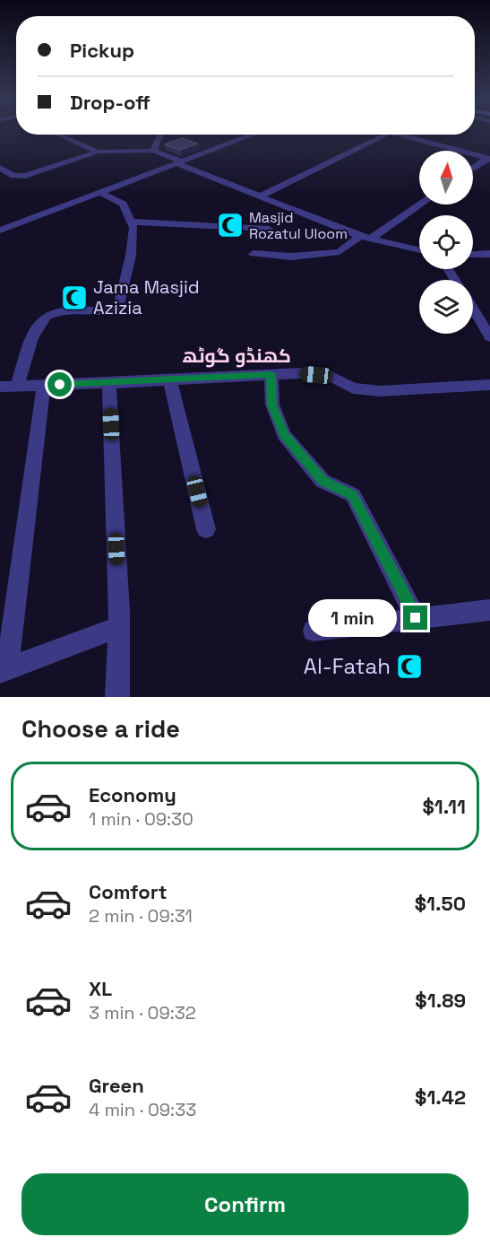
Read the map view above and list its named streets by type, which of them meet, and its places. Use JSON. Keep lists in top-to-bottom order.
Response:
{
  "districts": ["کھنڈو گوٹھ"],
  "places": {
    "mosque": ["Masjid Rozatul Uloom", "Jama Masjid Azizia", "Al-Fatah"]
  },
  "north": "top",
  "page": {
    "banner": ["Pickup", "Drop-off"],
    "bubble": "1 min",
    "heading": "Choose a ride",
    "list": [
      {
        "name": "Economy",
        "note": "1 min · 09:30",
        "value": "$1.11"
      },
      {
        "name": "Comfort",
        "note": "2 min · 09:31",
        "value": "$1.50"
      },
      {
        "name": "XL",
        "note": "3 min · 09:32",
        "value": "$1.89"
      },
      {
        "name": "Green",
        "note": "4 min · 09:33",
        "value": "$1.42"
      }
    ],
    "buttons": "Confirm"
  }
}
